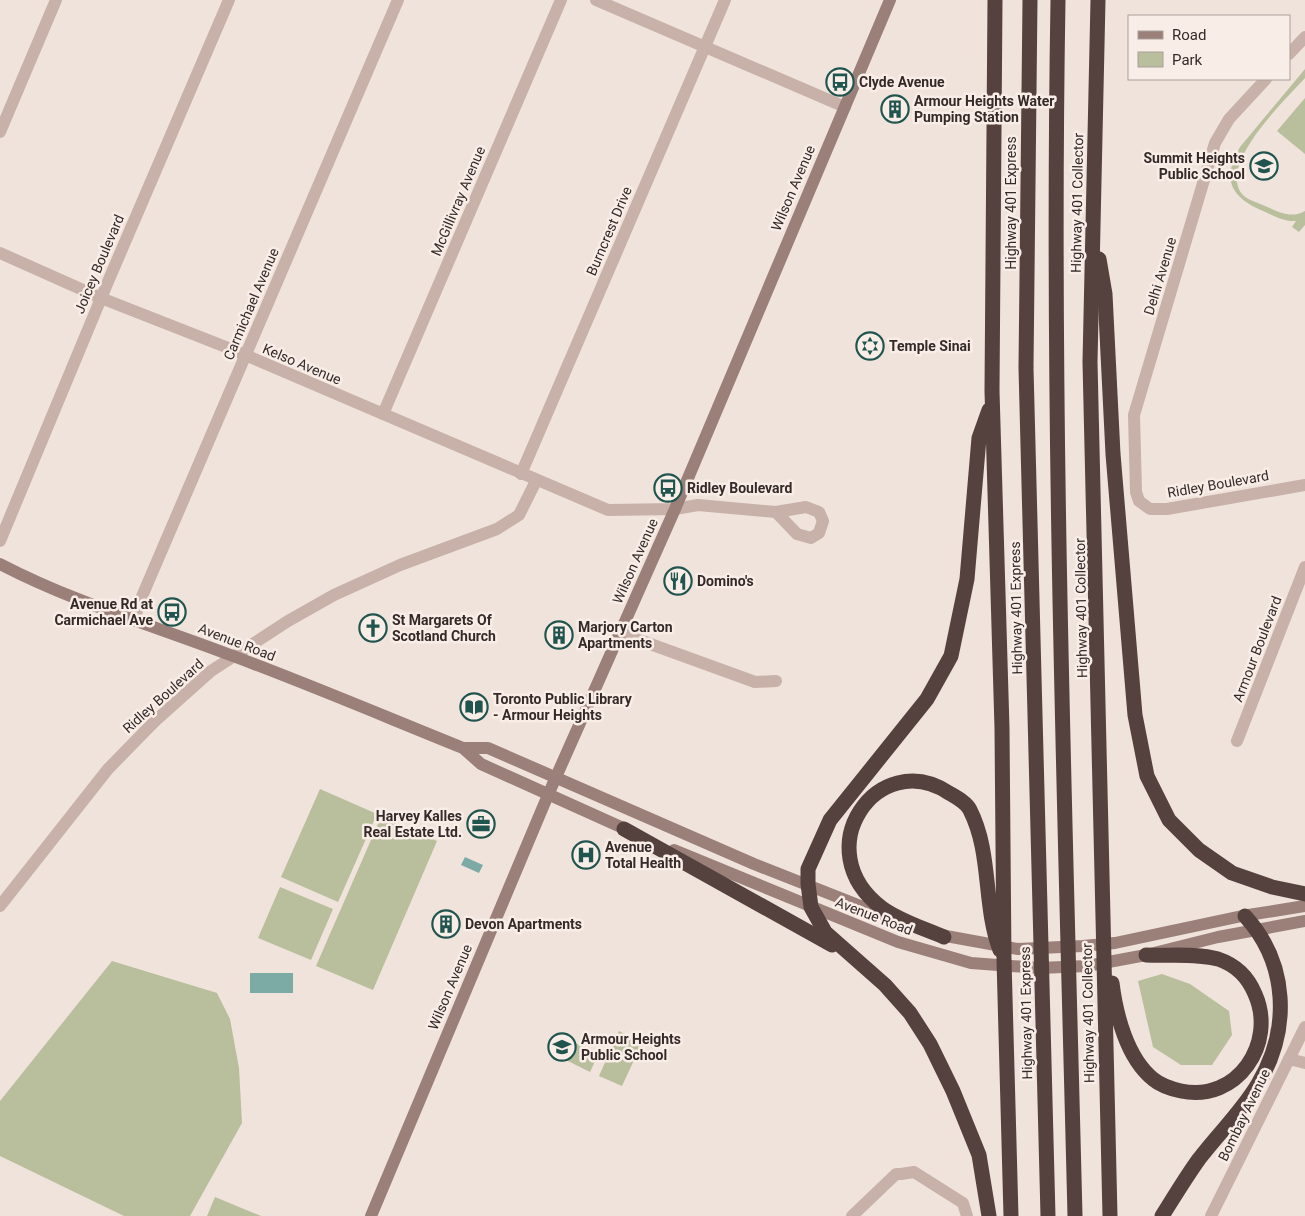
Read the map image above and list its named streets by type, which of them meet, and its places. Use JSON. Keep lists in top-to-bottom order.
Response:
{
  "streets": {
    "highway": ["Highway 401 Express", "Highway 401 Collector"],
    "main road": ["Wilson Avenue", "Avenue Road"],
    "street": [
      "McGillivray Avenue",
      "Burncrest Drive",
      "Joicey Boulevard",
      "Delhi Avenue",
      "Carmichael Avenue",
      "Kelso Avenue",
      "Ridley Boulevard",
      "Armour Boulevard",
      "Bombay Avenue"
    ]
  },
  "crossings": [
    ["Wilson Avenue", "Avenue Road"],
    ["McGillivray Avenue", "Kelso Avenue"],
    ["Burncrest Drive", "Kelso Avenue"],
    ["Joicey Boulevard", "Kelso Avenue"],
    ["Delhi Avenue", "Ridley Boulevard"],
    ["Carmichael Avenue", "Kelso Avenue"],
    ["Carmichael Avenue", "Avenue Road"],
    ["Kelso Avenue", "Ridley Boulevard"],
    ["Ridley Boulevard", "Avenue Road"]
  ],
  "places": {
    "bus stop": ["Clyde Avenue", "Ridley Boulevard", "Avenue Rd at Carmichael Ave"],
    "building": ["Armour Heights Water Pumping Station", "Marjory Carton Apartments", "Devon Apartments"],
    "school or university": ["Summit Heights Public School", "Armour Heights Public School"],
    "synagogue": ["Temple Sinai"],
    "restaurant": ["Domino's"],
    "church": ["St Margarets Of Scotland Church"],
    "library": ["Toronto Public Library - Armour Heights"],
    "office": ["Harvey Kalles Real Estate Ltd."],
    "hospital": ["Avenue Total Health"]
  },
  "legend": ["Road", "Park"]
}
